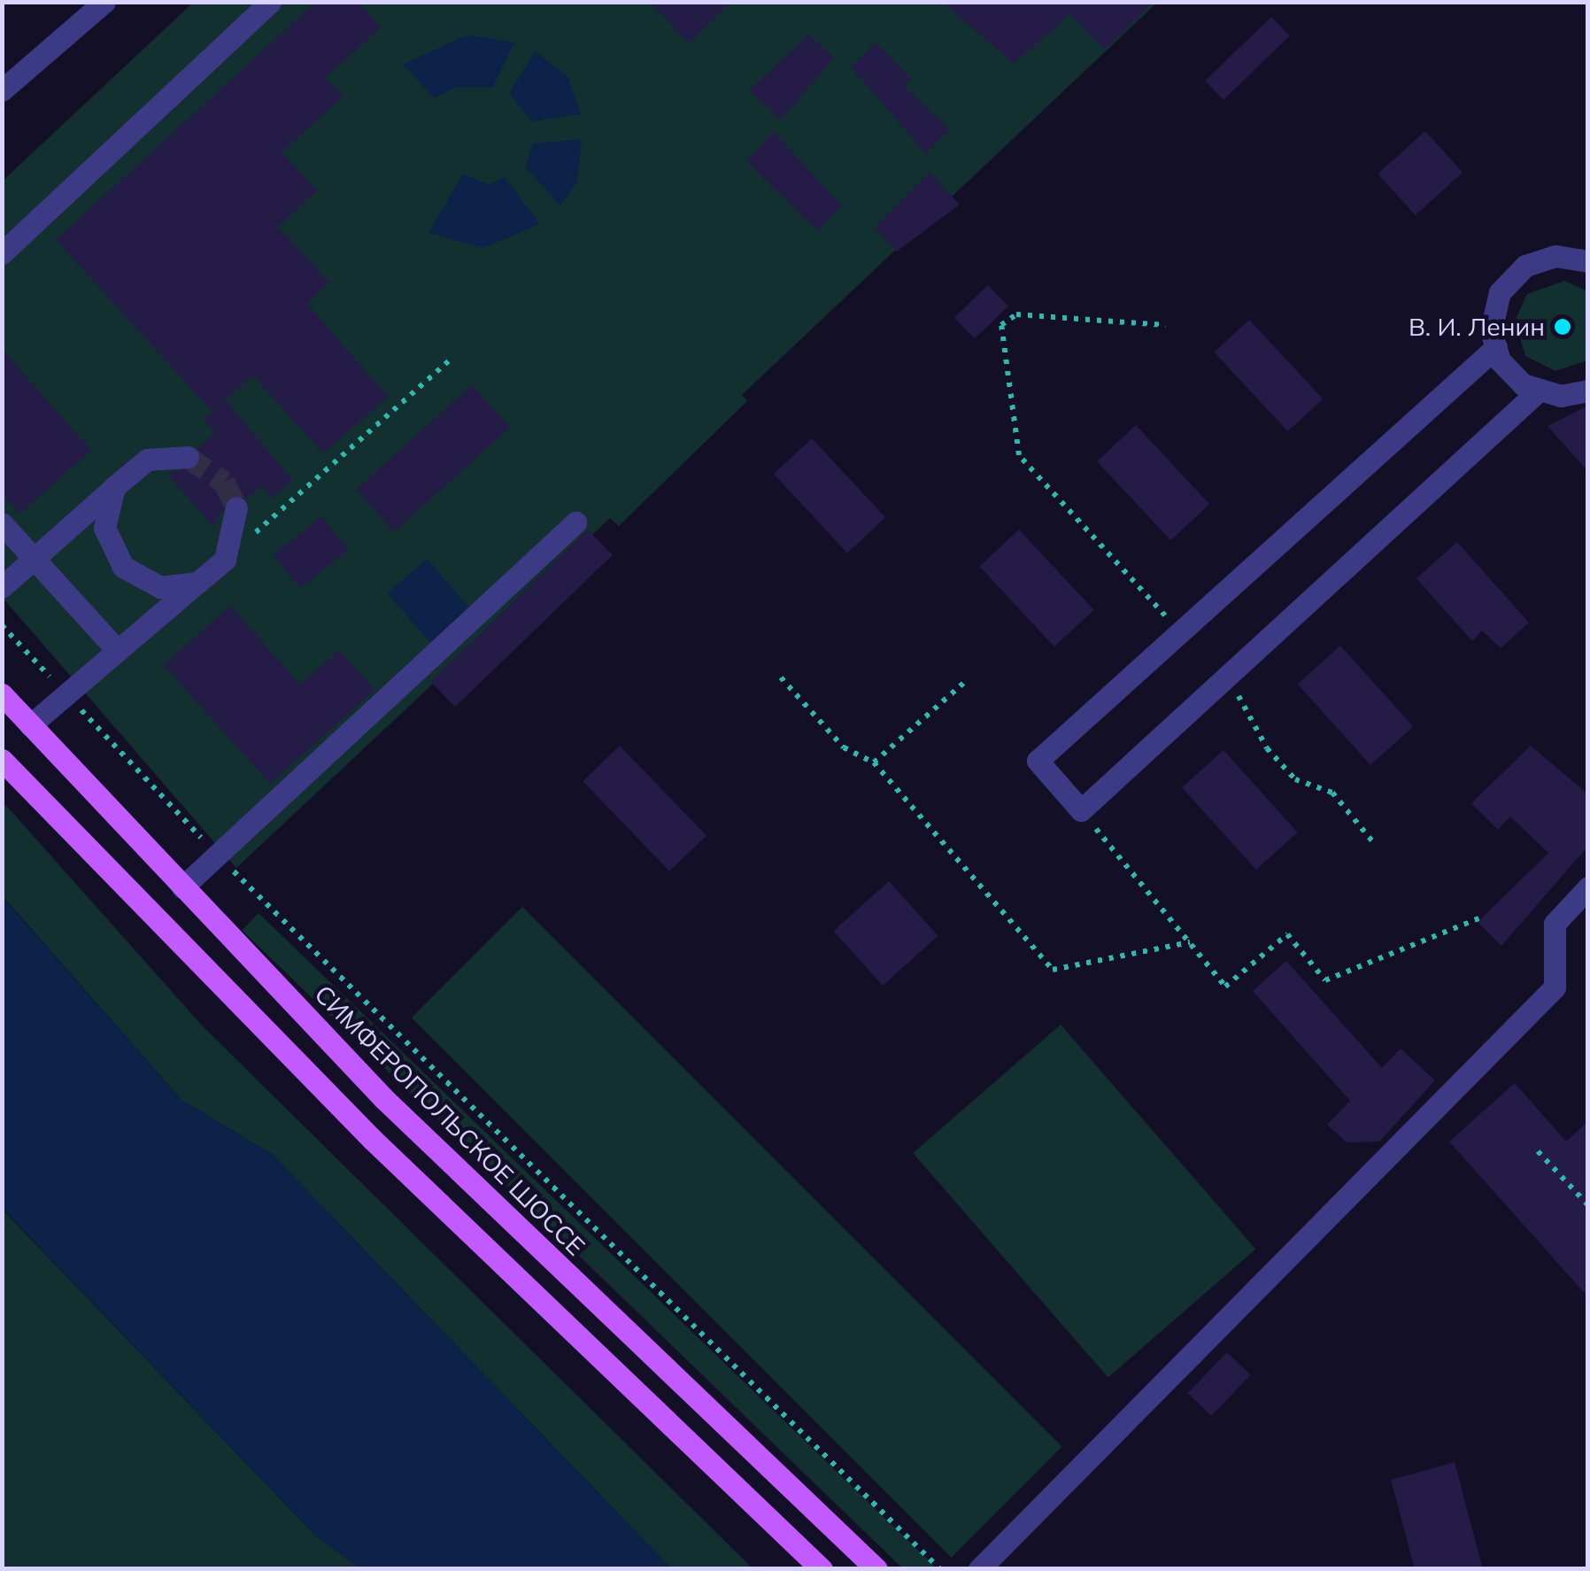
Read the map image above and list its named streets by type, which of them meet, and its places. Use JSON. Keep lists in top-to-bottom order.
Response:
{
  "streets": {
    "main road": ["СИМФЕРОПОЛЬСКОЕ ШОССЕ"]
  },
  "places": ["В. И. Ленин"]
}
